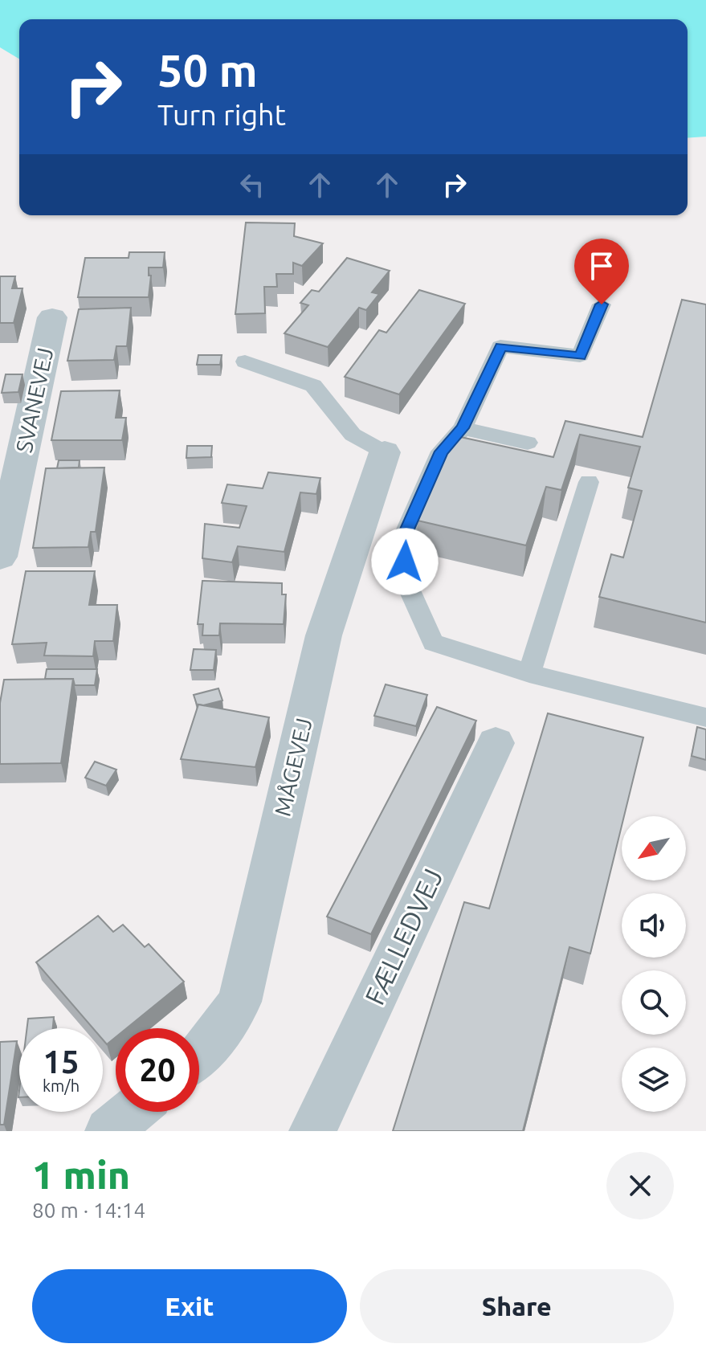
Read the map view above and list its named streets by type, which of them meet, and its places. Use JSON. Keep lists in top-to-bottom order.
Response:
{
  "streets": {
    "street": ["SVANEVEJ", "MÅGEVEJ", "FÆLLEDVEJ"]
  },
  "north": "bottom left",
  "page": {
    "turn": ["50 m", "Turn right"],
    "speed": "15 km/h",
    "limit": "20",
    "heading": ["1 min", "80 m · 14:14"],
    "buttons": ["Exit", "Share"]
  }
}
